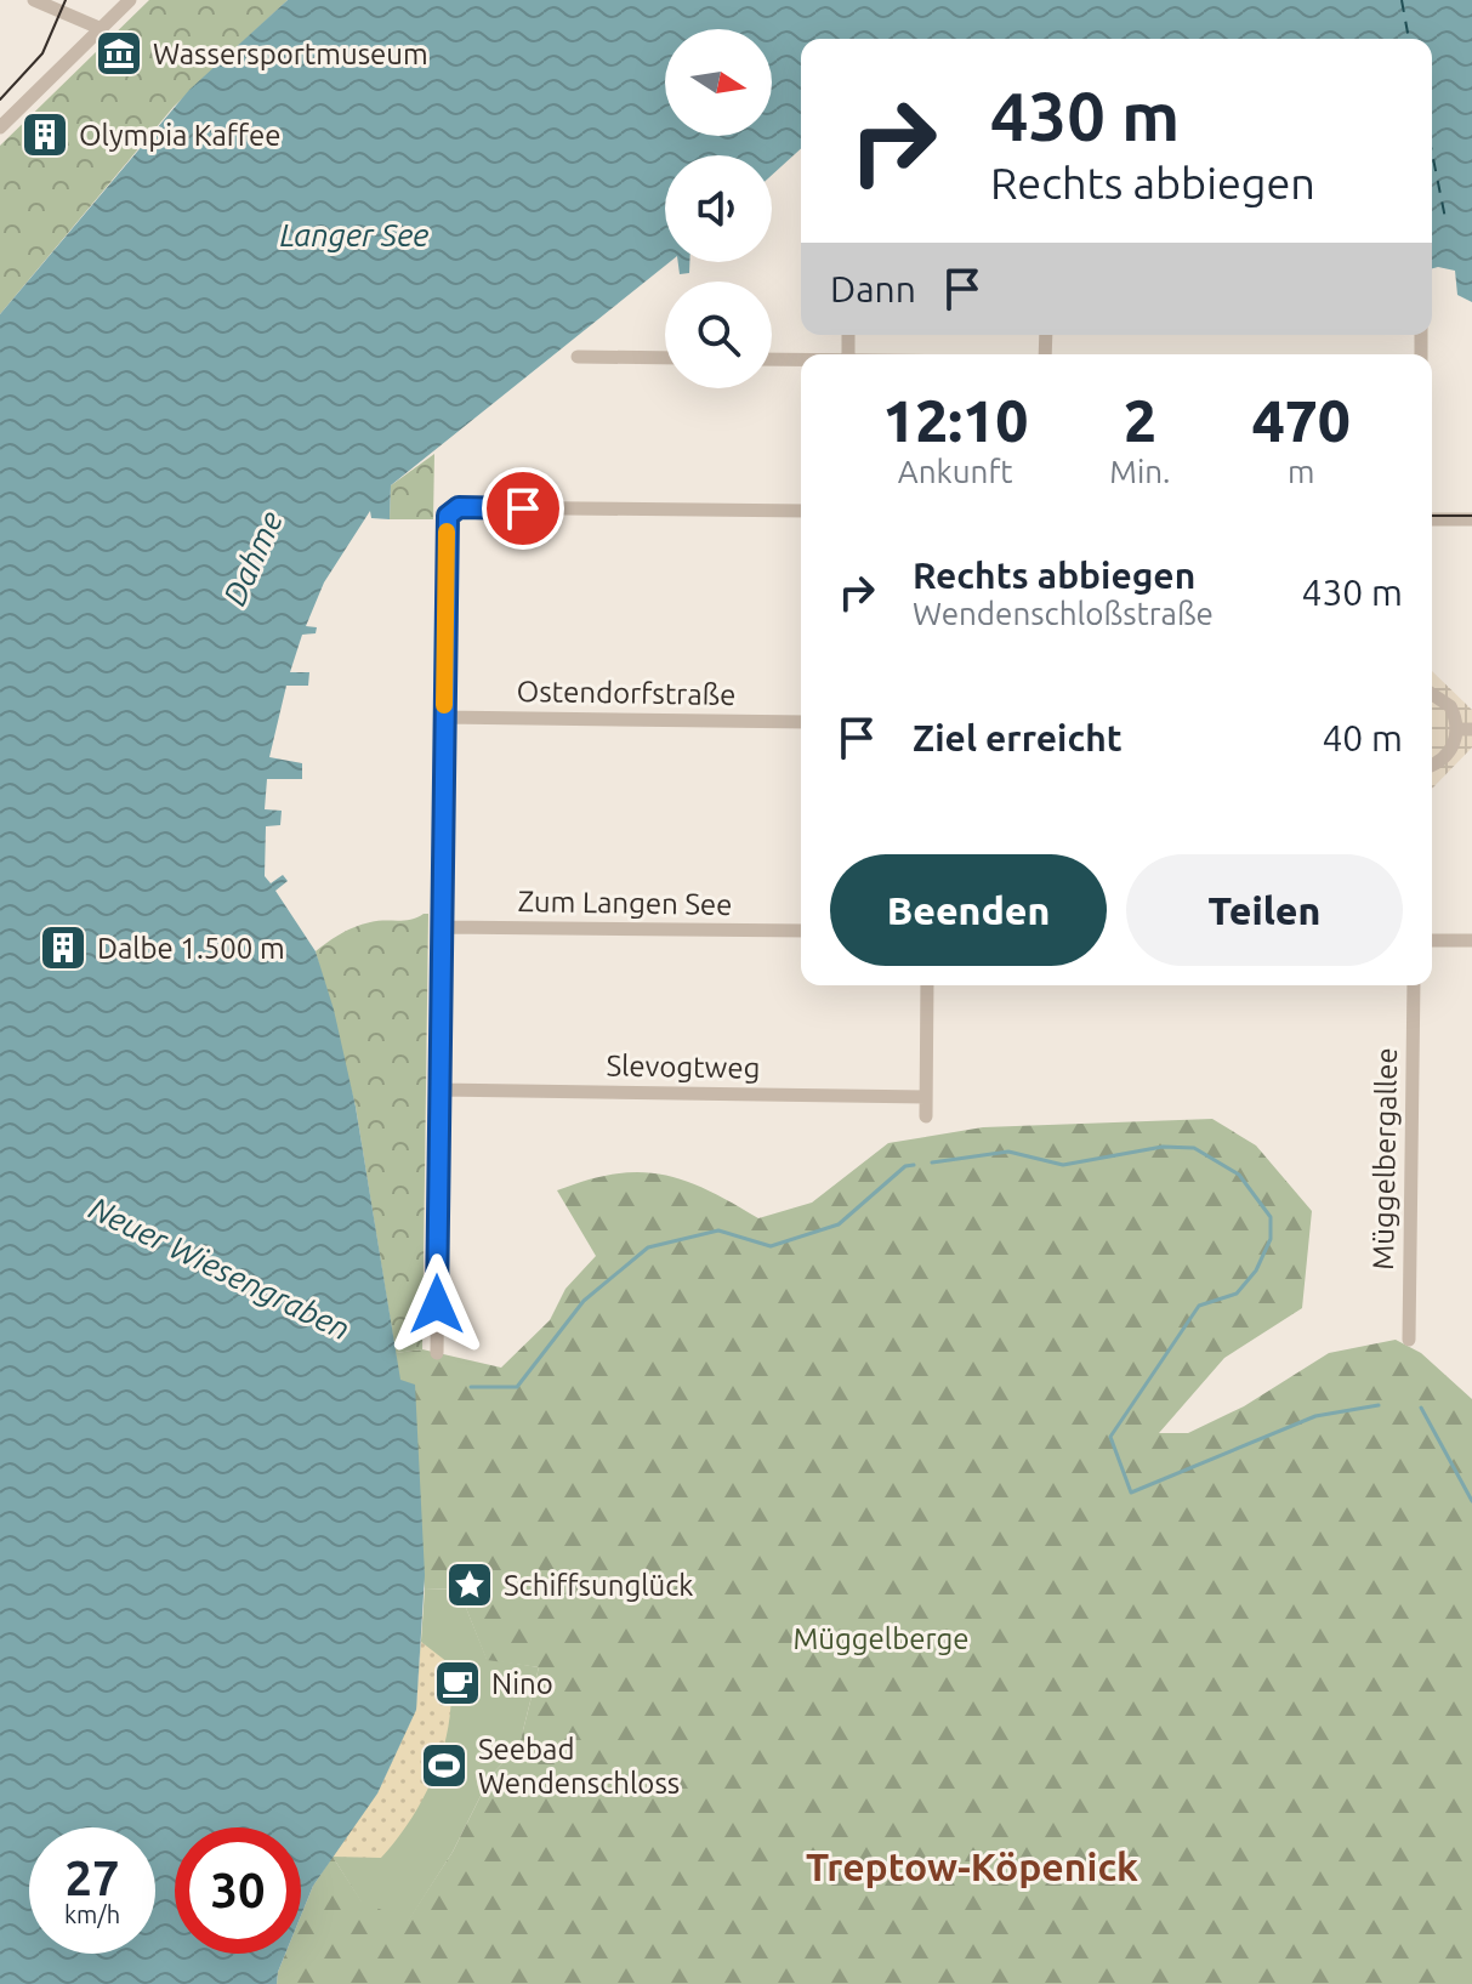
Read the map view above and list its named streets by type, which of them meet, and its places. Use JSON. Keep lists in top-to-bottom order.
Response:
{
  "streets": {
    "street": [
      "Ostendorfstraße",
      "Zum Langen See",
      "Slevogtweg",
      "Müggelbergallee"
    ]
  },
  "districts": ["Treptow-Köpenick"],
  "water": ["Langer See", "Dahme", "Neuer Wiesengraben"],
  "parks": ["Müggelberge"],
  "places": {
    "museum": ["Wassersportmuseum"],
    "building": ["Olympia Kaffee", "Dalbe 1.500 m"],
    "place": ["Schiffsunglück"],
    "cafe": ["Nino"],
    "sports": ["Seebad Wendenschloss"]
  },
  "north": "right",
  "page": {
    "turn": ["430 m", "Rechts abbiegen"],
    "then": "Dann",
    "eta": [
      "12:10",
      "Ankunft",
      "2",
      "Min.",
      "470",
      "m"
    ],
    "list": [
      {
        "name": "Rechts abbiegen",
        "note": "Wendenschloßstraße",
        "value": "430 m"
      },
      {
        "name": "Ziel erreicht",
        "value": "40 m"
      }
    ],
    "buttons": ["Beenden", "Teilen"],
    "speed": "27 km/h",
    "limit": "30"
  }
}
